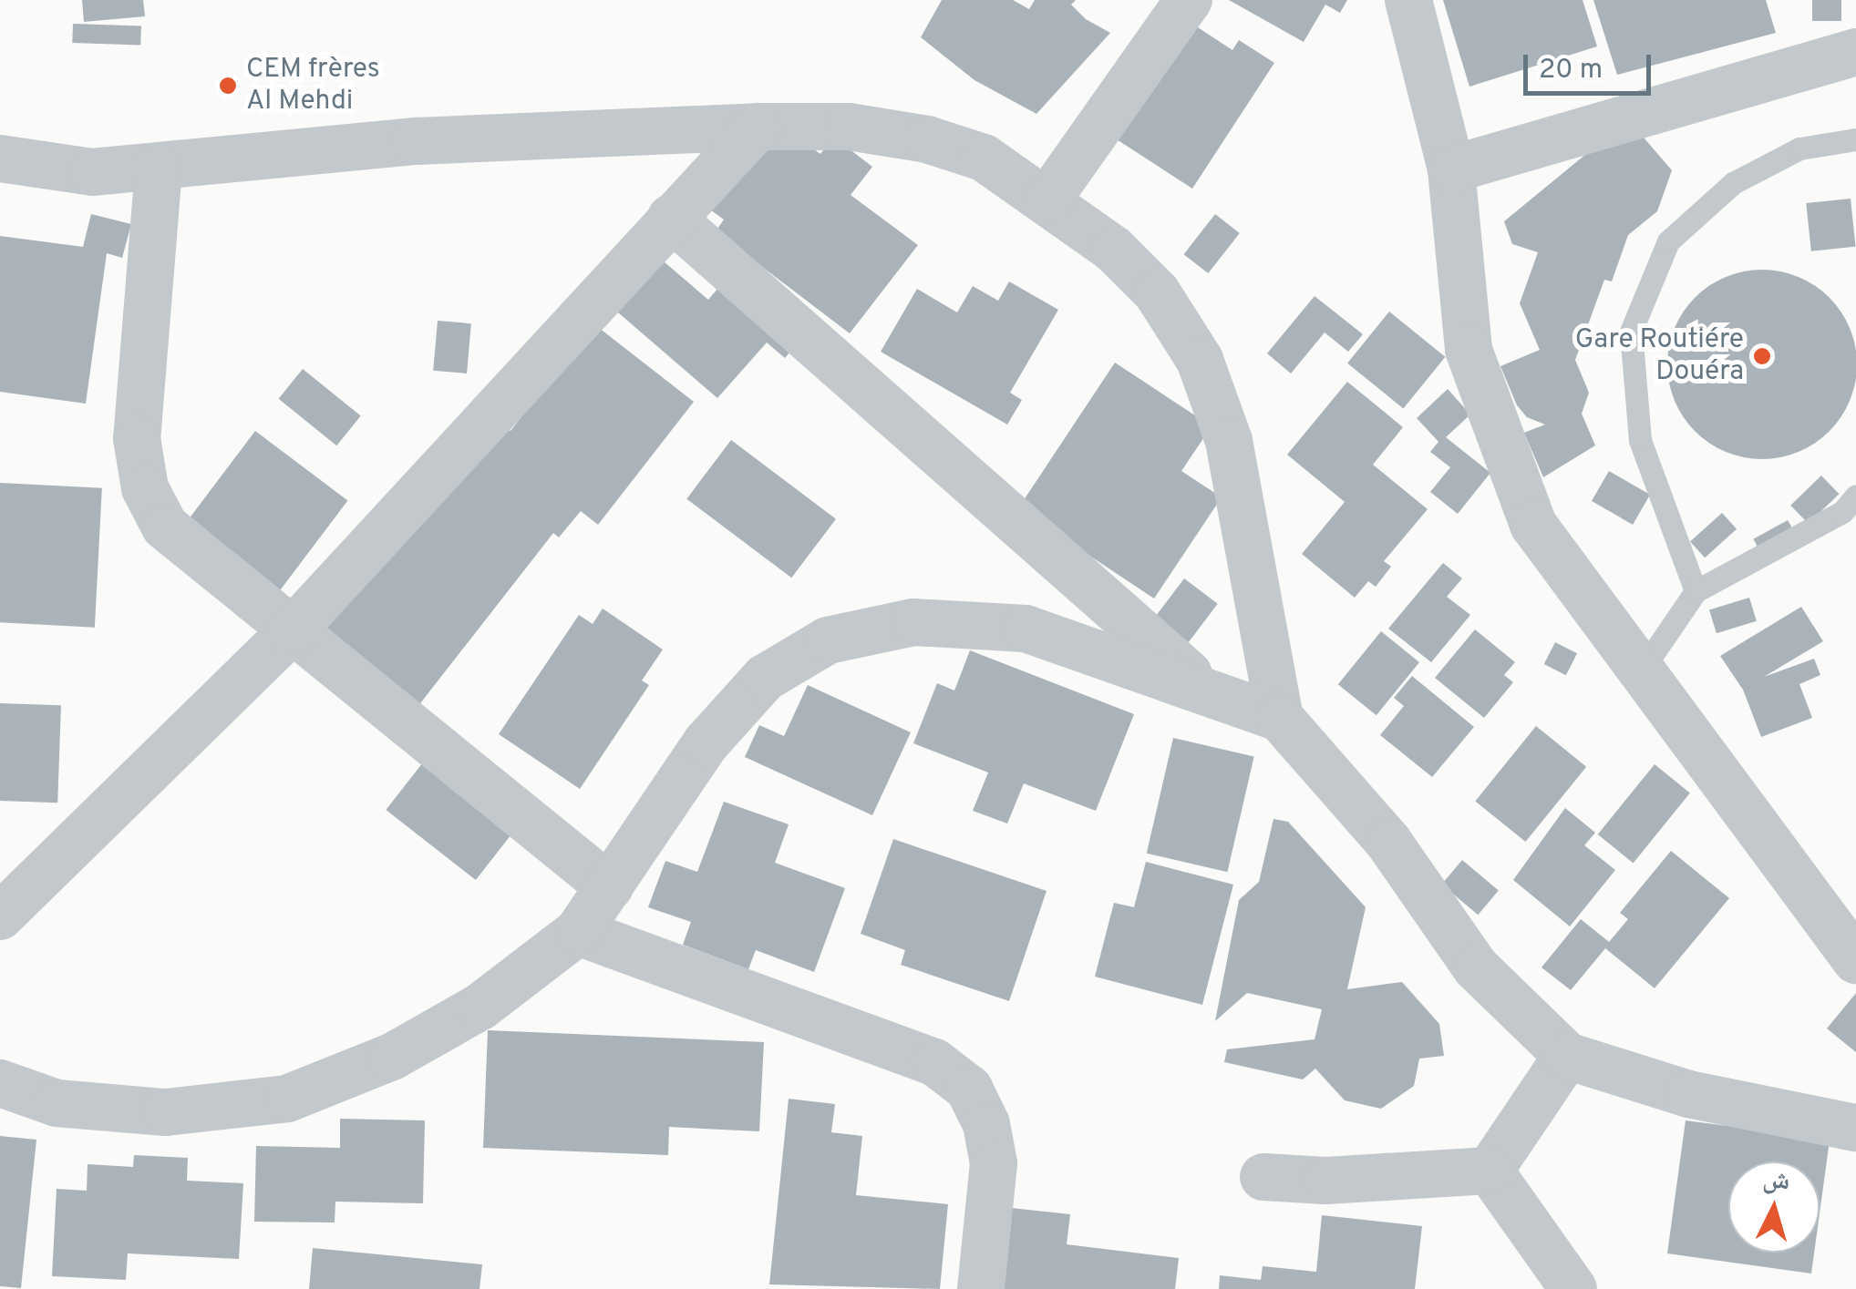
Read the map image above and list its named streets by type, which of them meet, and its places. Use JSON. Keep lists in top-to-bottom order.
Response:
{
  "places": ["CEM frères Al Mehdi", "Gare Routiére Douéra"],
  "scale_bar": "20 m",
  "north": "top"
}
